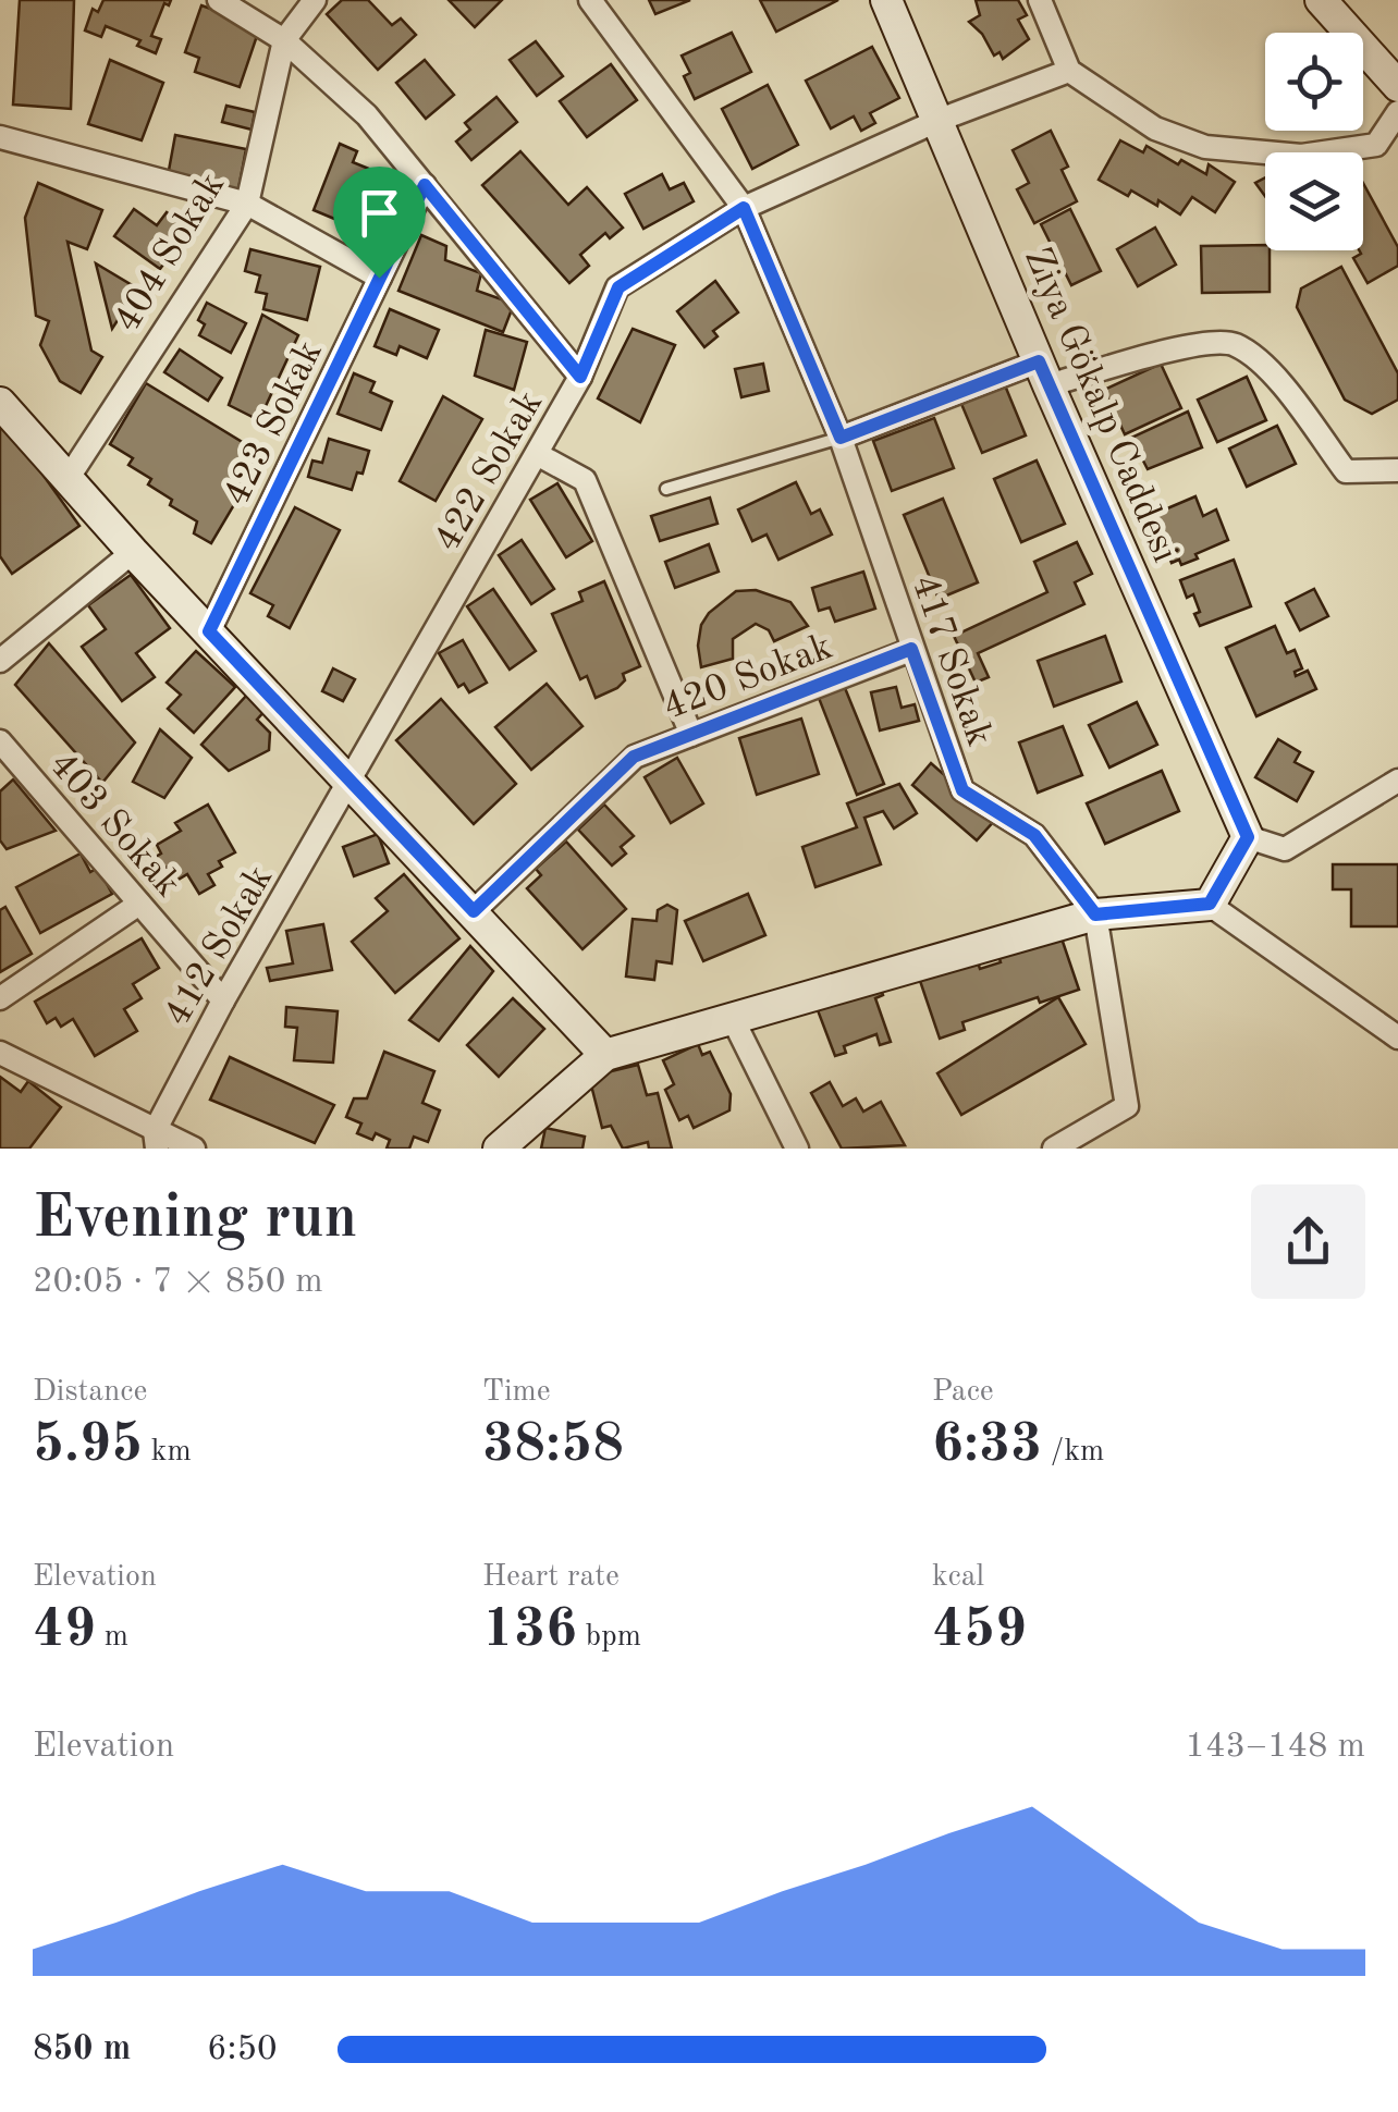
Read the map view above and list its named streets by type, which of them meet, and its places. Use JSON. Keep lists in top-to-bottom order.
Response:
{
  "streets": {
    "street": [
      "404 Sokak",
      "Ziya Gökalp Caddesi",
      "423 Sokak",
      "422 Sokak",
      "417 Sokak",
      "420 Sokak",
      "403 Sokak",
      "412 Sokak"
    ]
  },
  "crossings": [
    ["Ziya Gökalp Caddesi", "422 Sokak"],
    ["422 Sokak", "417 Sokak"],
    ["422 Sokak", "412 Sokak"],
    ["417 Sokak", "420 Sokak"],
    ["403 Sokak", "412 Sokak"]
  ],
  "page": {
    "heading": ["Evening run", "20:05 · 7 × 850 m"],
    "stats": [
      ["Distance", "5.95 km"],
      ["Time", "38:58"],
      ["Pace", "6:33 /km"],
      ["Elevation", "49 m"],
      ["Heart rate", "136 bpm"],
      ["kcal", "459"]
    ],
    "chart": ["Elevation", "143–148 m"],
    "list": [
      {
        "name": "850 m",
        "note": "6:50"
      }
    ]
  }
}
